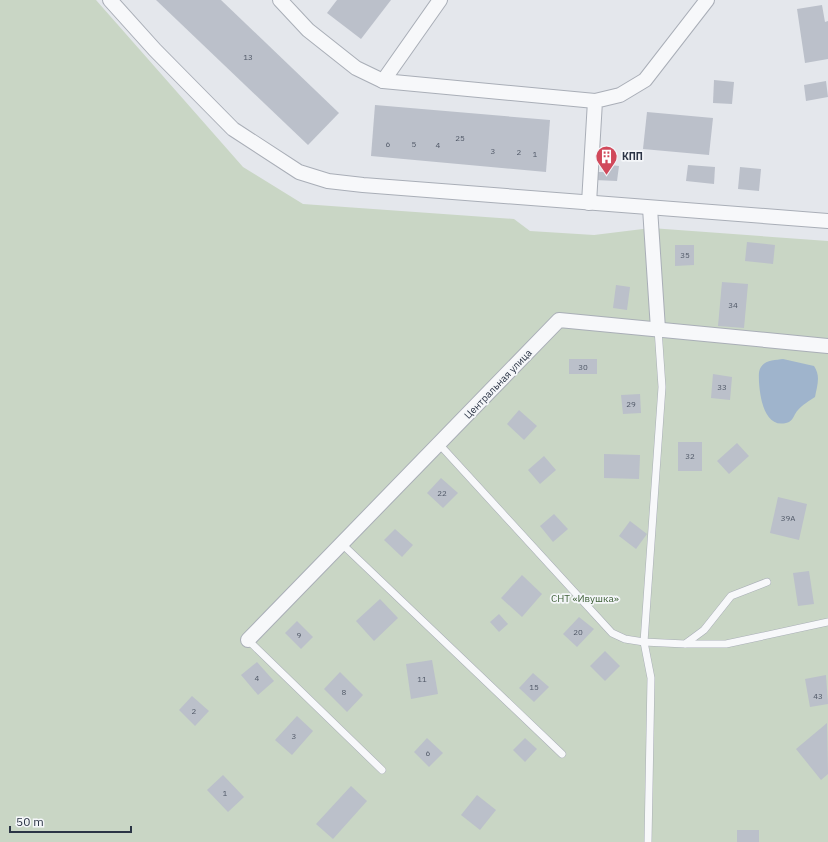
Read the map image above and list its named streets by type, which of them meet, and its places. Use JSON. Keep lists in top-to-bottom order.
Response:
{
  "streets": {
    "street": ["Центральная улица"]
  },
  "parks": ["СНТ «Ивушка»"],
  "places": {
    "building": ["КПП"]
  },
  "house_numbers": [
    "13",
    "25",
    "6",
    "5",
    "4",
    "3",
    "2",
    "1",
    "35",
    "34",
    "30",
    "33",
    "29",
    "32",
    "22",
    "39А",
    "20",
    "9",
    "4",
    "11",
    "15",
    "8",
    "43",
    "2",
    "3",
    "6",
    "1"
  ],
  "scale_bar": "50 m"
}
